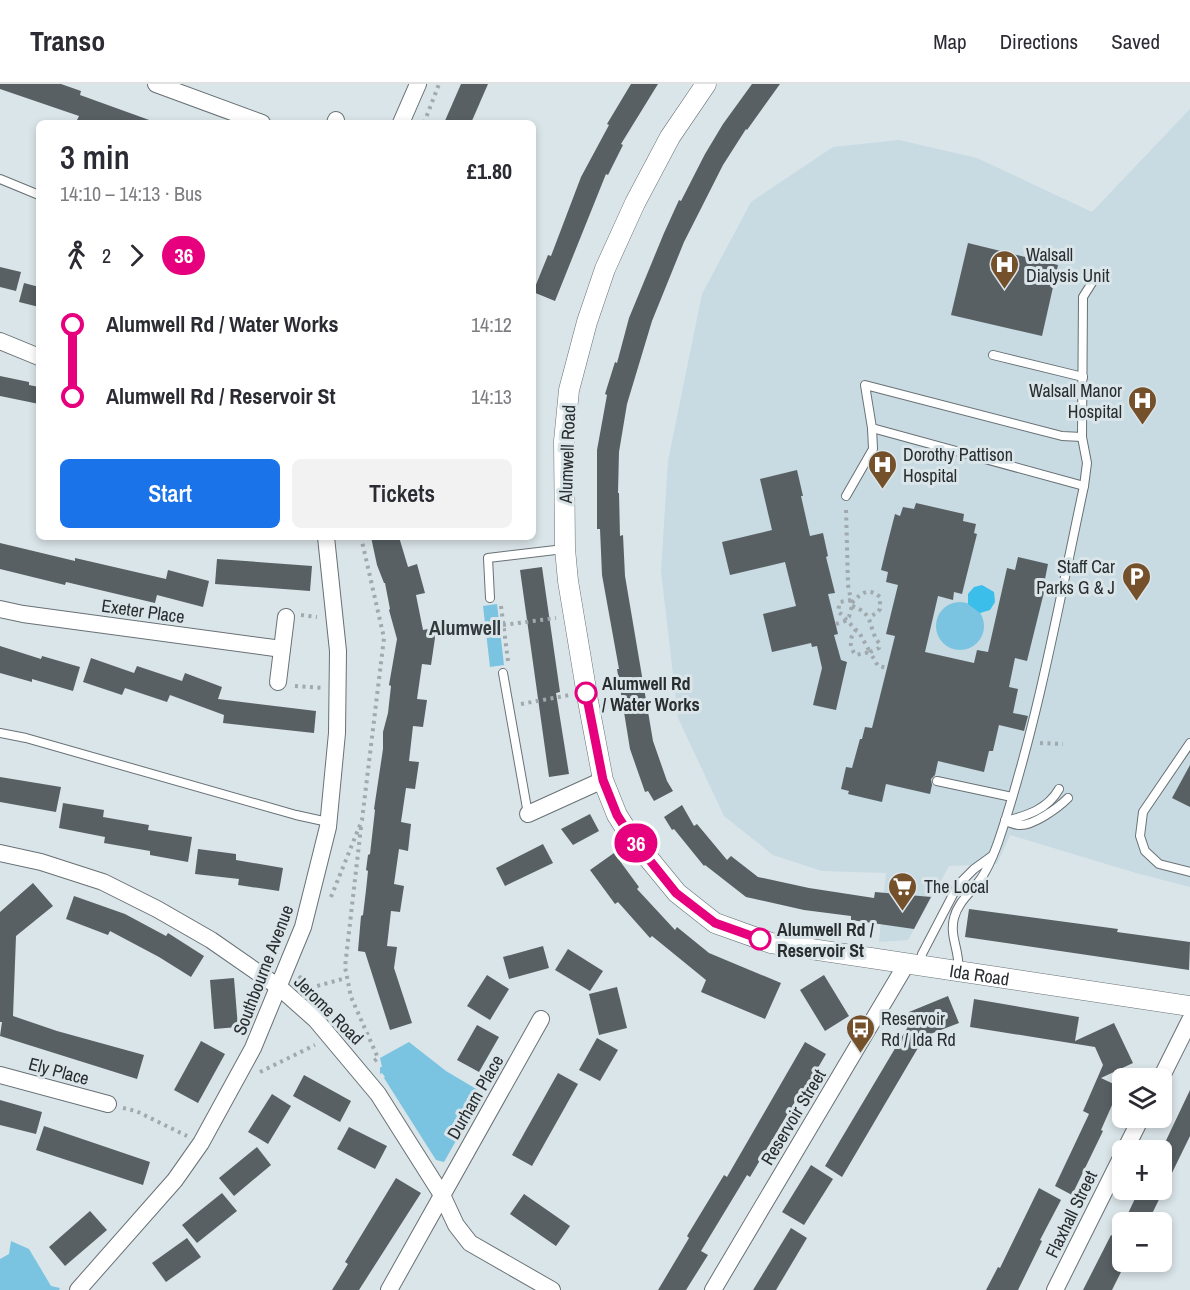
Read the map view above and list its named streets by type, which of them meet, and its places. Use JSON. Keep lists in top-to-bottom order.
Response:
{
  "streets": {
    "street": [
      "Alumwell Road",
      "Exeter Place",
      "Southbourne Avenue",
      "Ida Road",
      "Jerome Road",
      "Ely Place",
      "Durham Place",
      "Reservoir Street",
      "Flaxhall Street"
    ]
  },
  "crossings": [
    ["Alumwell Road", "Ida Road"],
    ["Southbourne Avenue", "Jerome Road"],
    ["Ida Road", "Reservoir Street"],
    ["Jerome Road", "Durham Place"]
  ],
  "districts": ["Alumwell"],
  "places": {
    "hospital": ["Walsall Dialysis Unit", "Walsall Manor Hospital", "Dorothy Pattison Hospital"],
    "parking": ["Staff Car Parks G & J"],
    "other": ["Alumwell Rd / Water Works", "Alumwell Rd / Reservoir St"],
    "supermarket": ["The Local"],
    "bus stop": ["Reservoir Rd / Ida Rd"]
  },
  "lines": ["bus line 36"],
  "page": {
    "header": "Transo",
    "nav": ["Map", "Directions", "Saved"],
    "on_map": "36",
    "heading": ["3 min", "14:10 – 14:13 · Bus", "£1.80"],
    "legs": ["2", "36"],
    "list": [
      {
        "name": "Alumwell Rd / Water Works",
        "value": "14:12"
      },
      {
        "name": "Alumwell Rd / Reservoir St",
        "value": "14:13"
      }
    ],
    "buttons": ["Start", "Tickets"],
    "map_buttons": ["+", "−"]
  }
}
